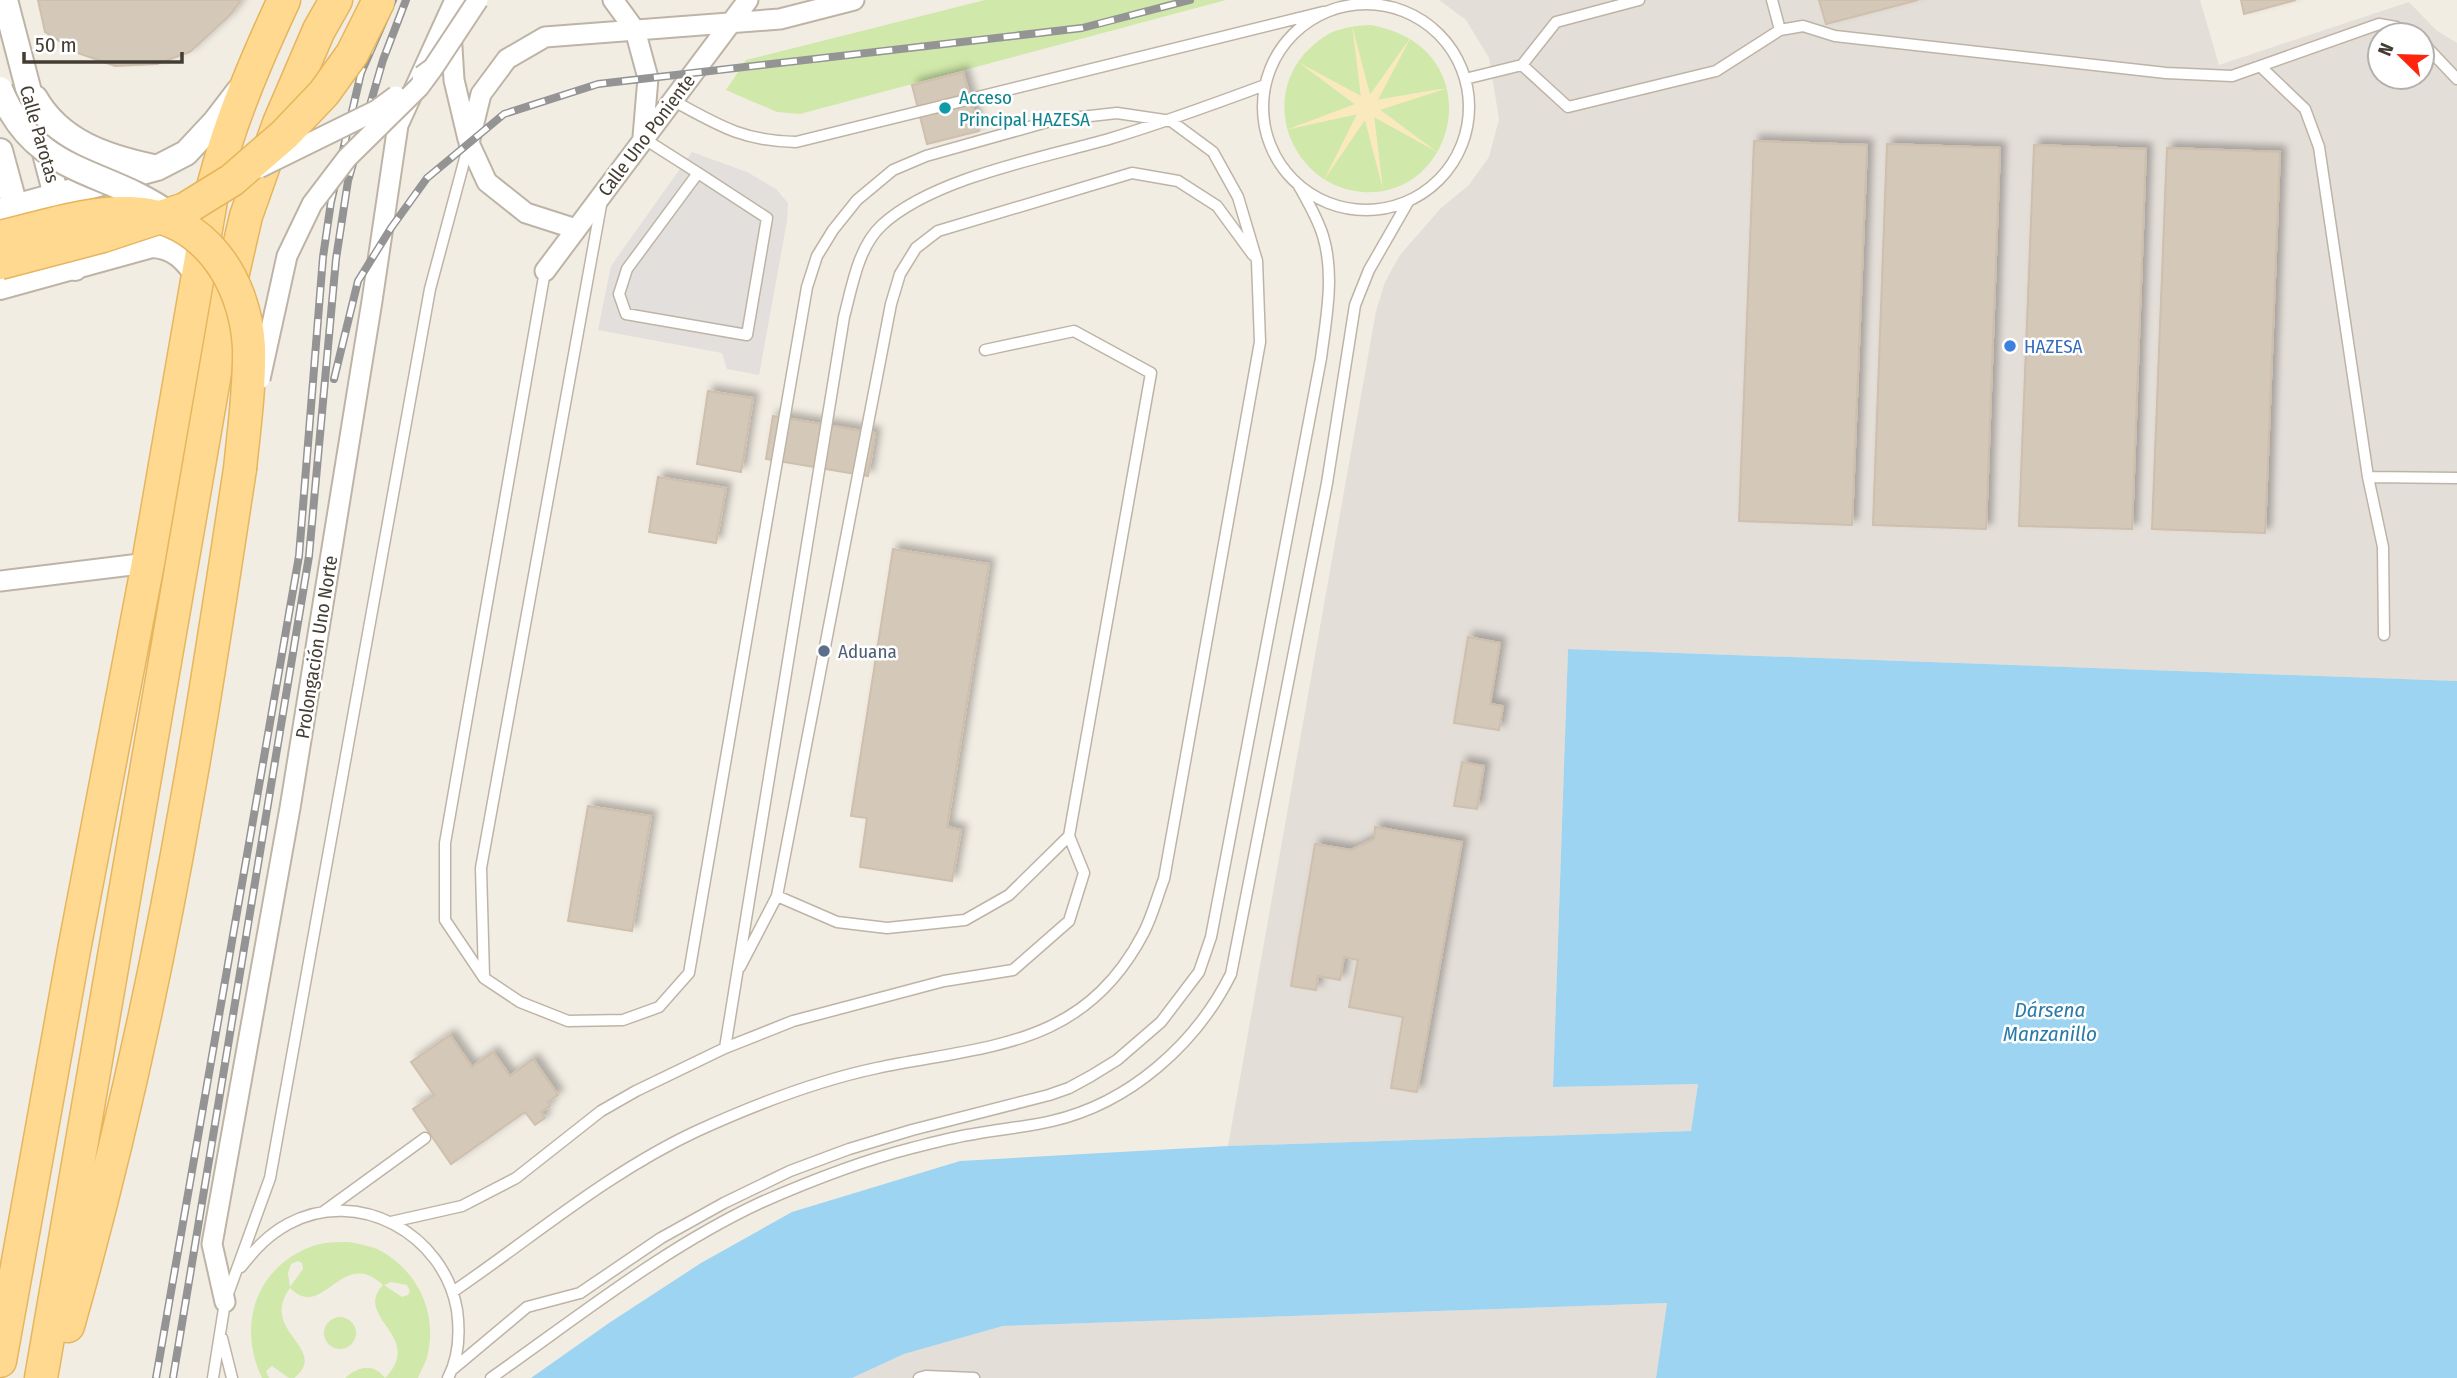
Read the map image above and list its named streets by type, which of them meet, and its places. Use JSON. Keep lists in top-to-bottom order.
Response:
{
  "streets": {
    "street": ["Calle Parotas", "Calle Uno Poniente", "Prolongación Uno Norte"]
  },
  "water": ["Dársena Manzanillo"],
  "places": ["Acceso Principal HAZESA", "HAZESA", "Aduana"],
  "scale_bar": "50 m",
  "north": "top left"
}
